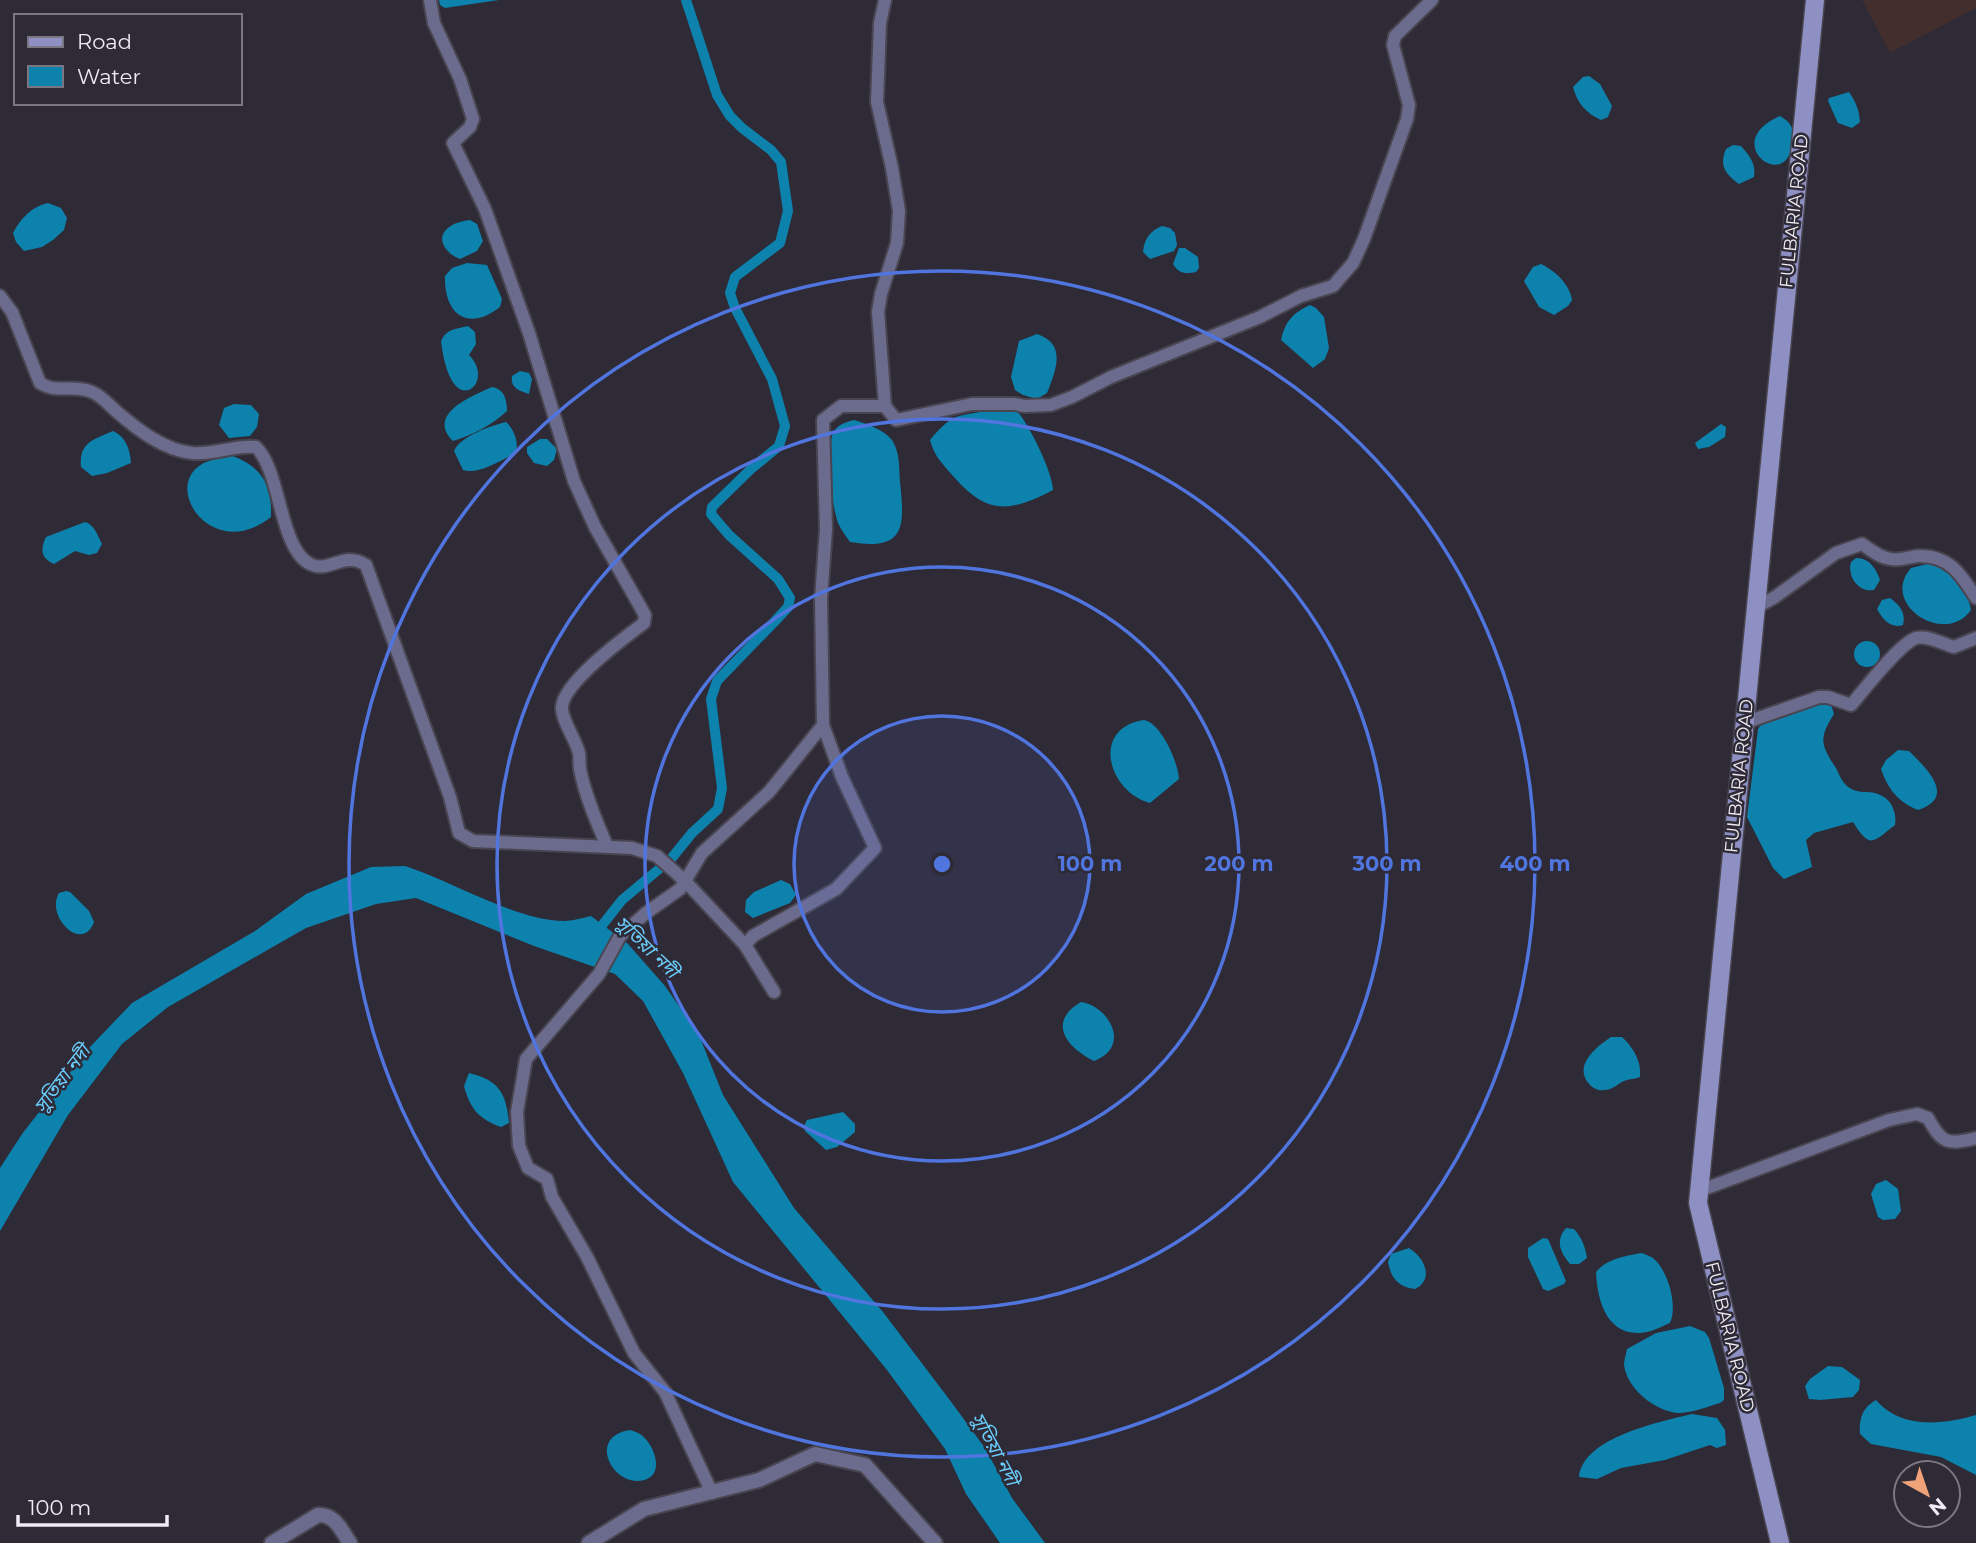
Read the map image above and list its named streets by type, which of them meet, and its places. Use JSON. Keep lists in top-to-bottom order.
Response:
{
  "streets": {
    "main road": ["FULBARIA ROAD"]
  },
  "water": ["সুতিয়া নদী"],
  "legend": ["Road", "Water"],
  "scale_bar": "100 m",
  "north": "bottom right",
  "rings": [
    "100 m",
    "200 m",
    "300 m",
    "400 m"
  ]
}
